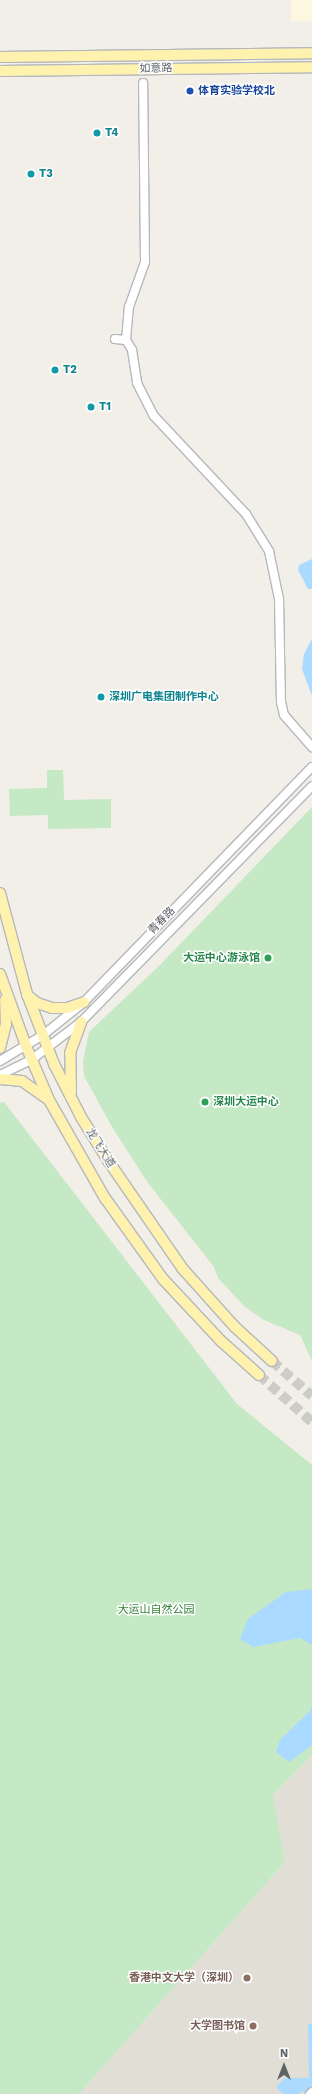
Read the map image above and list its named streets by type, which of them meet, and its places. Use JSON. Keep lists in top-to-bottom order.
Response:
{
  "streets": {
    "main road": ["如意路", "龙飞大道"],
    "street": ["青春路"]
  },
  "crossings": [
    ["青春路", "龙飞大道"]
  ],
  "parks": ["大运山自然公园"],
  "places": [
    "体育实验学校北",
    "T4",
    "T3",
    "T2",
    "T1",
    "深圳广电集团制作中心",
    "大运中心游泳馆",
    "深圳大运中心",
    "香港中文大学（深圳）",
    "大学图书馆"
  ],
  "north": "top"
}
